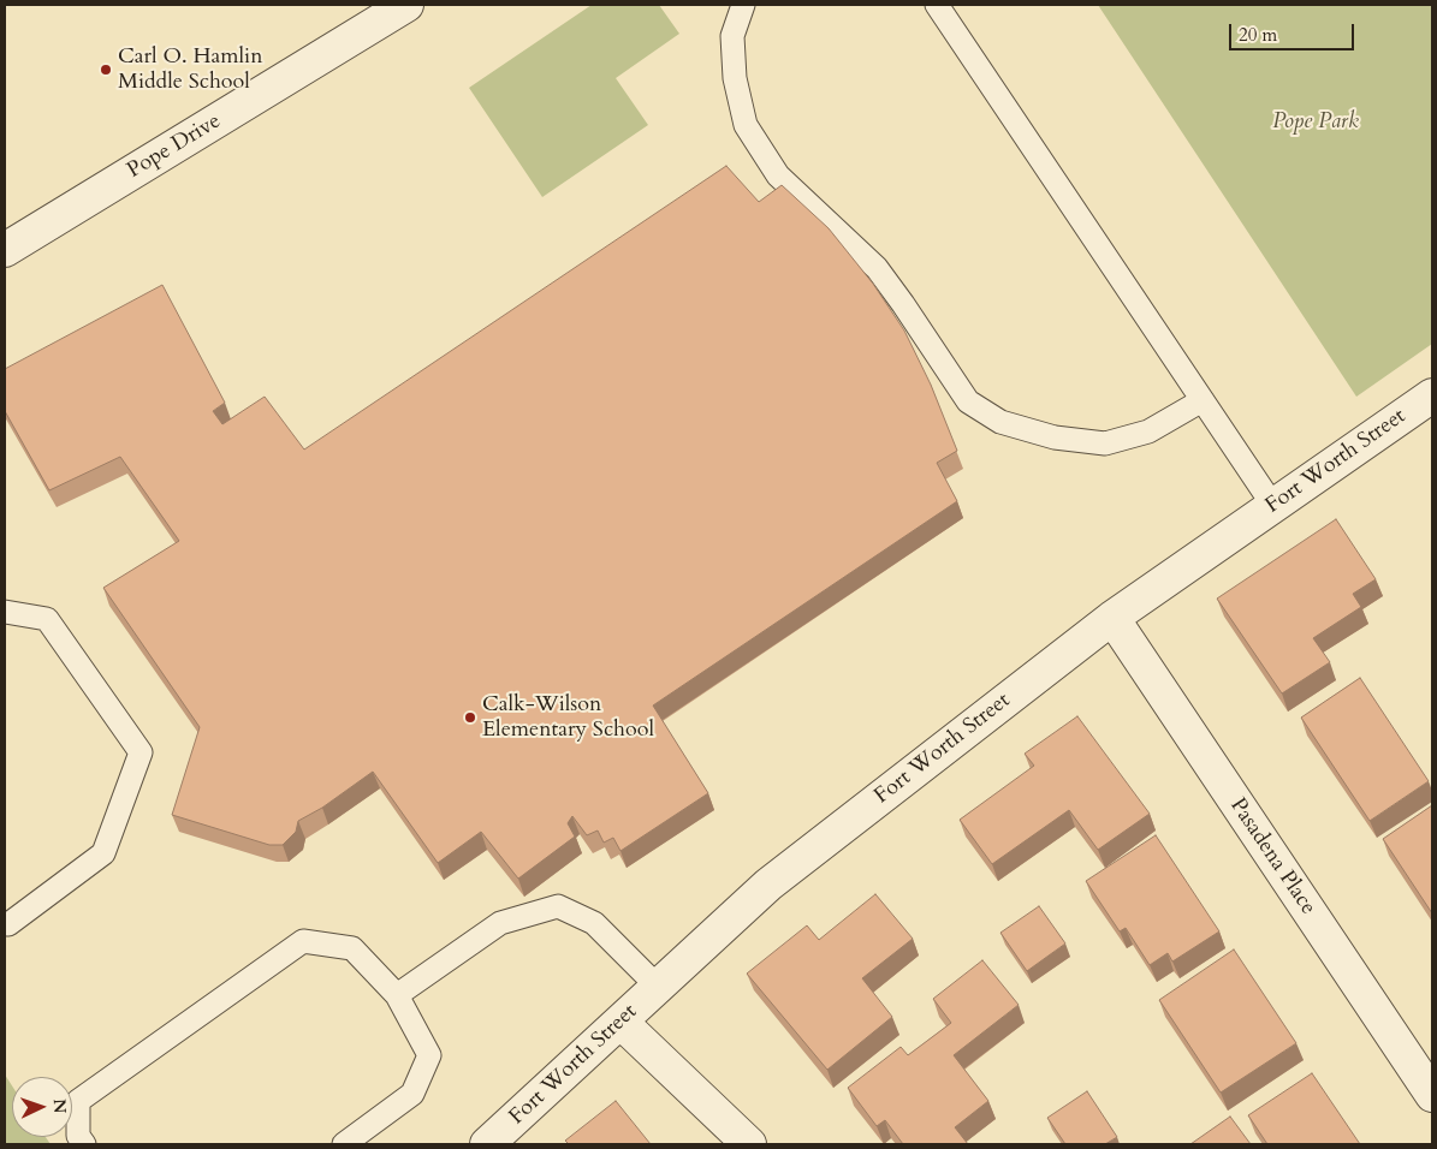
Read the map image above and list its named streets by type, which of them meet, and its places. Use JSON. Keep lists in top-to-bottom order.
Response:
{
  "streets": {
    "street": ["Pope Drive", "Fort Worth Street", "Pasadena Place"]
  },
  "crossings": [
    ["Fort Worth Street", "Pasadena Place"]
  ],
  "parks": ["Pope Park"],
  "places": ["Carl O. Hamlin Middle School", "Calk-Wilson Elementary School"],
  "scale_bar": "20 m",
  "north": "right"
}
